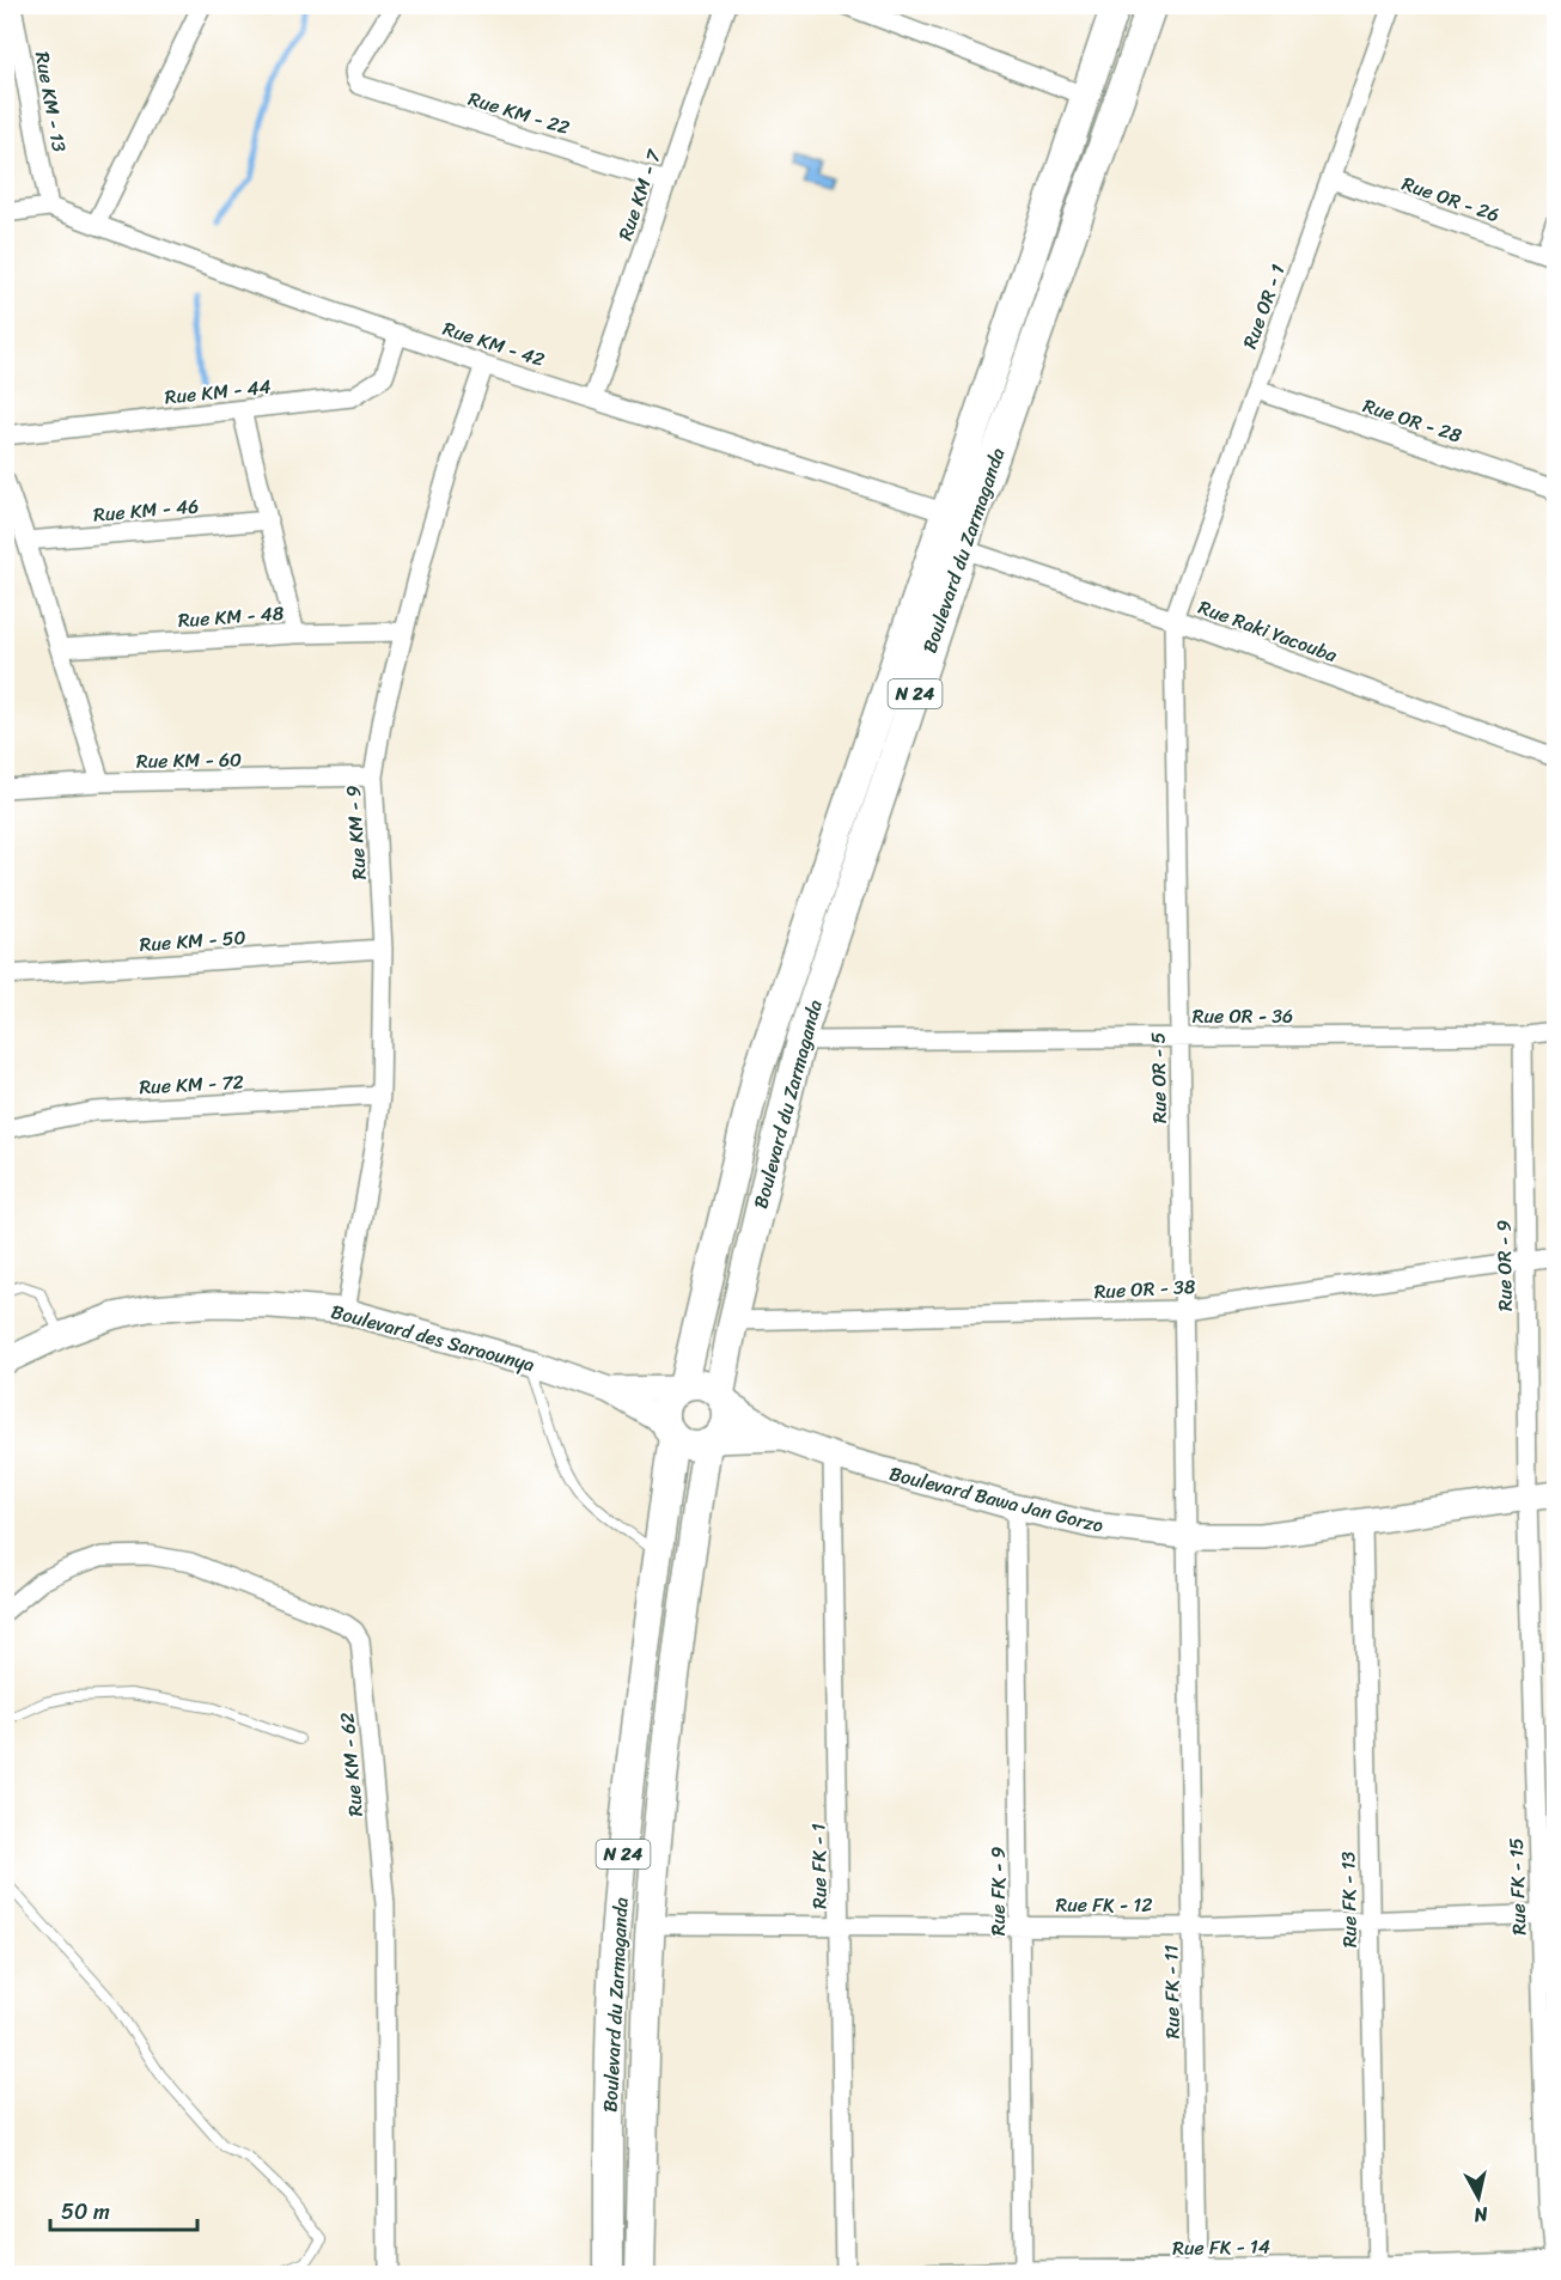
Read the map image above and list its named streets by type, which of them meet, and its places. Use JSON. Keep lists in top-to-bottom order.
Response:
{
  "streets": {
    "main road": [
      "Boulevard du Zarmaganda",
      "N 24",
      "Boulevard des Saraounya",
      "Boulevard Bawa Jan Gorzo"
    ],
    "street": [
      "Rue KM - 13",
      "Rue KM - 22",
      "Rue KM - 7",
      "Rue OR - 26",
      "Rue OR - 1",
      "Rue KM - 42",
      "Rue KM - 44",
      "Rue OR - 28",
      "Rue KM - 46",
      "Rue KM - 48",
      "Rue Raki Yacouba",
      "Rue KM - 60",
      "Rue KM - 9",
      "Rue KM - 50",
      "Rue OR - 36",
      "Rue OR - 5",
      "Rue KM - 72",
      "Rue OR - 9",
      "Rue OR - 38",
      "Rue KM - 62",
      "Rue FK - 1",
      "Rue FK - 15",
      "Rue FK - 9",
      "Rue FK - 13",
      "Rue FK - 12",
      "Rue FK - 11",
      "Rue FK - 14"
    ]
  },
  "crossings": [
    ["Rue KM - 13", "Rue KM - 42"],
    ["Rue KM - 22", "Rue KM - 7"],
    ["Rue KM - 7", "Rue KM - 42"],
    ["Rue OR - 26", "Rue OR - 1"],
    ["Rue OR - 1", "Rue OR - 28"],
    ["Rue OR - 1", "Rue Raki Yacouba"],
    ["Rue OR - 1", "Rue OR - 5"],
    ["Rue KM - 42", "Rue KM - 44"],
    ["Rue KM - 42", "Boulevard du Zarmaganda"],
    ["Rue KM - 42", "Rue Raki Yacouba"],
    ["Rue KM - 42", "Rue KM - 9"],
    ["Boulevard du Zarmaganda", "Rue Raki Yacouba"],
    ["Boulevard du Zarmaganda", "Rue OR - 36"],
    ["Boulevard du Zarmaganda", "Rue OR - 38"],
    ["Boulevard du Zarmaganda", "Boulevard des Saraounya"],
    ["Boulevard du Zarmaganda", "Boulevard Bawa Jan Gorzo"],
    ["Boulevard du Zarmaganda", "Rue FK - 12"],
    ["Rue KM - 48", "Rue KM - 9"],
    ["Rue Raki Yacouba", "Rue OR - 5"],
    ["Rue KM - 60", "Rue KM - 9"],
    ["Rue KM - 9", "Rue KM - 50"],
    ["Rue KM - 9", "Rue KM - 72"],
    ["Rue KM - 9", "Boulevard des Saraounya"],
    ["Rue OR - 36", "Rue OR - 5"],
    ["Rue OR - 36", "Rue OR - 9"],
    ["Rue OR - 5", "Rue OR - 38"],
    ["Rue OR - 5", "Boulevard Bawa Jan Gorzo"],
    ["Rue OR - 5", "Rue FK - 11"],
    ["Rue OR - 9", "Rue OR - 38"],
    ["Rue OR - 9", "Boulevard Bawa Jan Gorzo"],
    ["Rue OR - 9", "Rue FK - 15"],
    ["Boulevard des Saraounya", "Boulevard Bawa Jan Gorzo"],
    ["Boulevard Bawa Jan Gorzo", "Rue FK - 1"],
    ["Boulevard Bawa Jan Gorzo", "Rue FK - 15"],
    ["Boulevard Bawa Jan Gorzo", "Rue FK - 9"],
    ["Boulevard Bawa Jan Gorzo", "Rue FK - 13"],
    ["Boulevard Bawa Jan Gorzo", "Rue FK - 11"],
    ["Rue FK - 1", "Rue FK - 12"],
    ["Rue FK - 15", "Rue FK - 12"],
    ["Rue FK - 15", "Rue FK - 14"],
    ["Rue FK - 9", "Rue FK - 12"],
    ["Rue FK - 9", "Rue FK - 14"],
    ["Rue FK - 13", "Rue FK - 12"],
    ["Rue FK - 13", "Rue FK - 14"],
    ["Rue FK - 12", "Rue FK - 11"],
    ["Rue FK - 11", "Rue FK - 14"]
  ],
  "scale_bar": "50 m",
  "north": "bottom"
}
